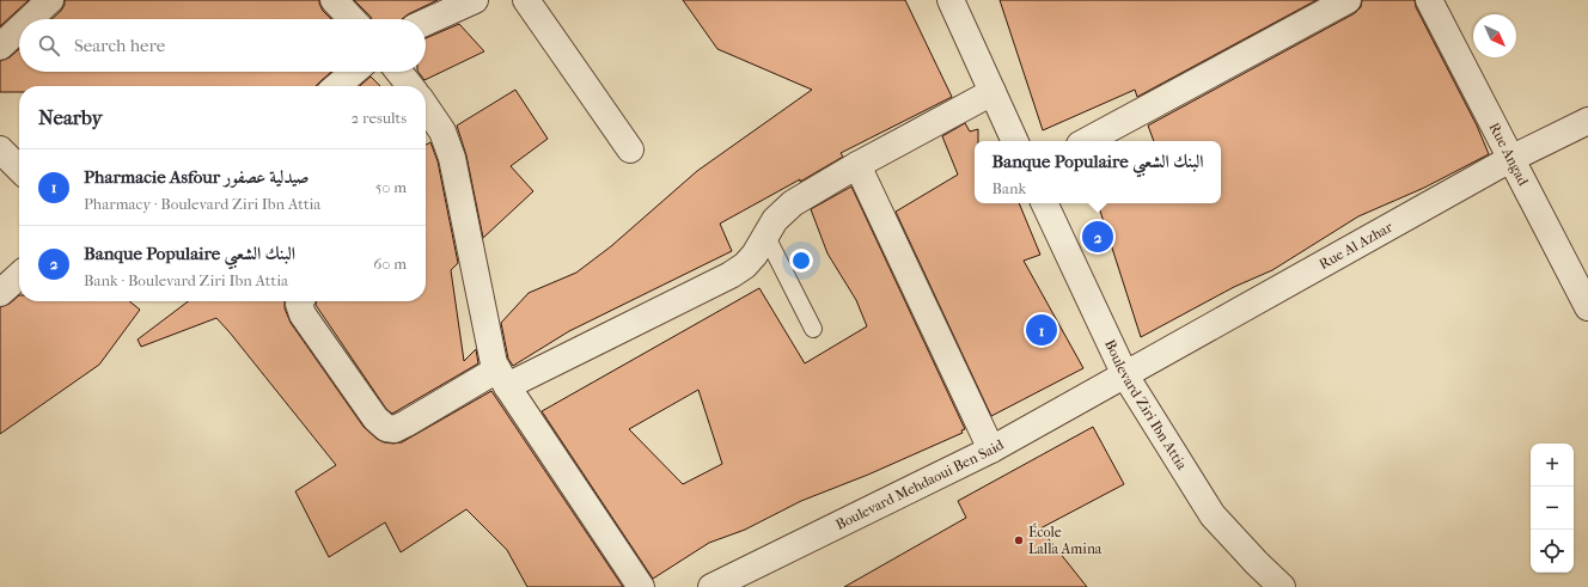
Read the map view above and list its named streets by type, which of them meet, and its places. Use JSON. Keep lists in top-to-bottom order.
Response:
{
  "streets": {
    "street": [
      "Rue Angad",
      "Rue Al Azhar",
      "Boulevard Ziri Ibn Attia",
      "Boulevard Mehdaoui Ben Said"
    ]
  },
  "crossings": [
    ["Rue Angad", "Rue Al Azhar"],
    ["Rue Al Azhar", "Boulevard Ziri Ibn Attia"],
    ["Rue Al Azhar", "Boulevard Mehdaoui Ben Said"],
    ["Boulevard Ziri Ibn Attia", "Boulevard Mehdaoui Ben Said"]
  ],
  "places": ["École Lalla Amina"],
  "north": "bottom right",
  "page": {
    "search": "Search here",
    "heading": ["Nearby", "2 results"],
    "popup": ["Banque Populaire البنك الشعبي", "Bank"],
    "list": [
      {
        "mark": "1",
        "name": "Pharmacie Asfour صيدلية عصفور",
        "note": "Pharmacy · Boulevard Ziri Ibn Attia",
        "value": "50 m"
      },
      {
        "mark": "2",
        "name": "Banque Populaire البنك الشعبي",
        "note": "Bank · Boulevard Ziri Ibn Attia",
        "value": "60 m"
      }
    ],
    "pins": ["2", "1"],
    "map_buttons": ["+", "−"]
  }
}
